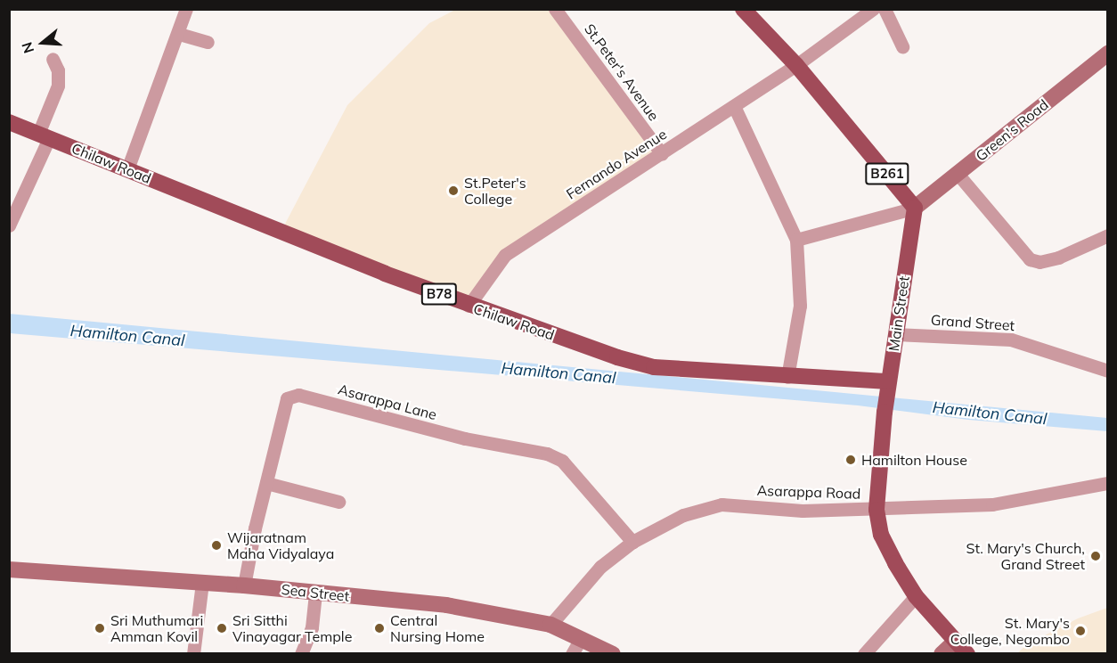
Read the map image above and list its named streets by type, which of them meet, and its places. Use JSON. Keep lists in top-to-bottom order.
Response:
{
  "streets": {
    "main road": [
      "Chilaw Road",
      "B261",
      "B78",
      "Main Street"
    ],
    "street": [
      "St.Peter's Avenue",
      "Green's Road",
      "Fernando Avenue",
      "Grand Street",
      "Asarappa Lane",
      "Asarappa Road",
      "Sea Street"
    ]
  },
  "crossings": [
    ["St.Peter's Avenue", "Fernando Avenue"],
    ["Green's Road", "B261"],
    ["Green's Road", "Main Street"],
    ["Chilaw Road", "Fernando Avenue"],
    ["Chilaw Road", "Main Street"],
    ["Fernando Avenue", "B261"],
    ["B261", "Main Street"],
    ["Main Street", "Grand Street"],
    ["Main Street", "Asarappa Road"],
    ["Asarappa Lane", "Asarappa Road"],
    ["Asarappa Lane", "Sea Street"],
    ["Asarappa Road", "Sea Street"]
  ],
  "water": ["Hamilton Canal"],
  "places": [
    "St.Peter's College",
    "Hamilton House",
    "Wijaratnam Maha Vidyalaya",
    "St. Mary's Church, Grand Street",
    "Sri Muthumari Amman Kovil",
    "Sri Sitthi Vinayagar Temple",
    "Central Nursing Home",
    "St. Mary's College, Negombo"
  ],
  "north": "left"
}
